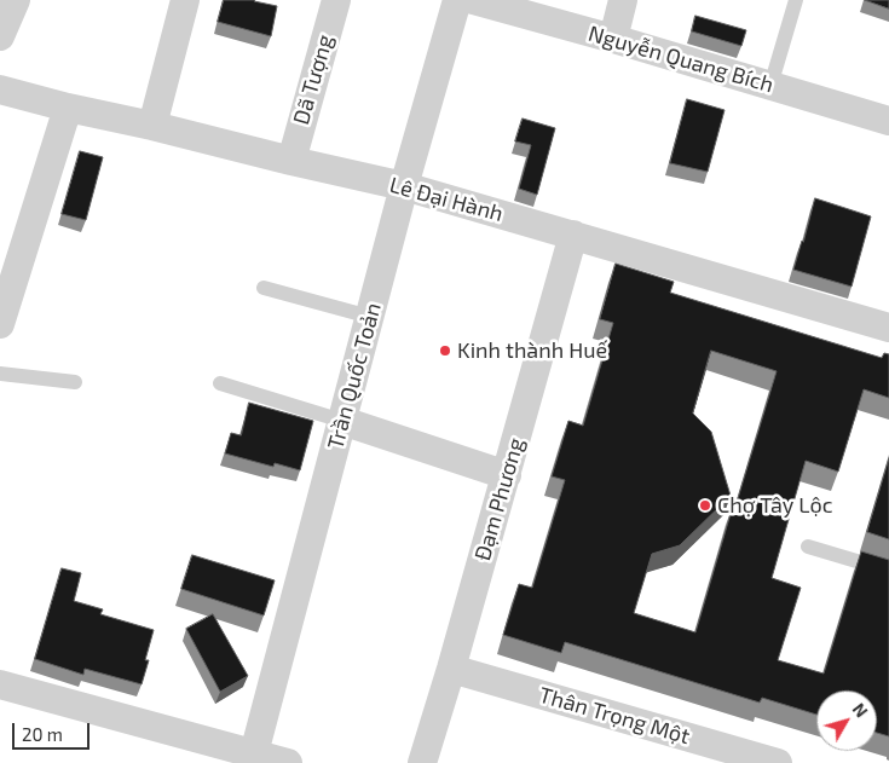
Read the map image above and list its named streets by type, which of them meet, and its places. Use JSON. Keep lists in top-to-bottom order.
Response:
{
  "streets": {
    "street": [
      "Nguyễn Quang Bích",
      "Dã Tượng",
      "Lê Đại Hành",
      "Trần Quốc Toản",
      "Đạm Phương",
      "Thân Trọng Một"
    ]
  },
  "crossings": [
    ["Dã Tượng", "Lê Đại Hành"],
    ["Lê Đại Hành", "Trần Quốc Toản"],
    ["Lê Đại Hành", "Đạm Phương"],
    ["Đạm Phương", "Thân Trọng Một"]
  ],
  "places": ["Kinh thành Huế", "Chợ Tây Lộc"],
  "scale_bar": "20 m",
  "north": "top right"
}
